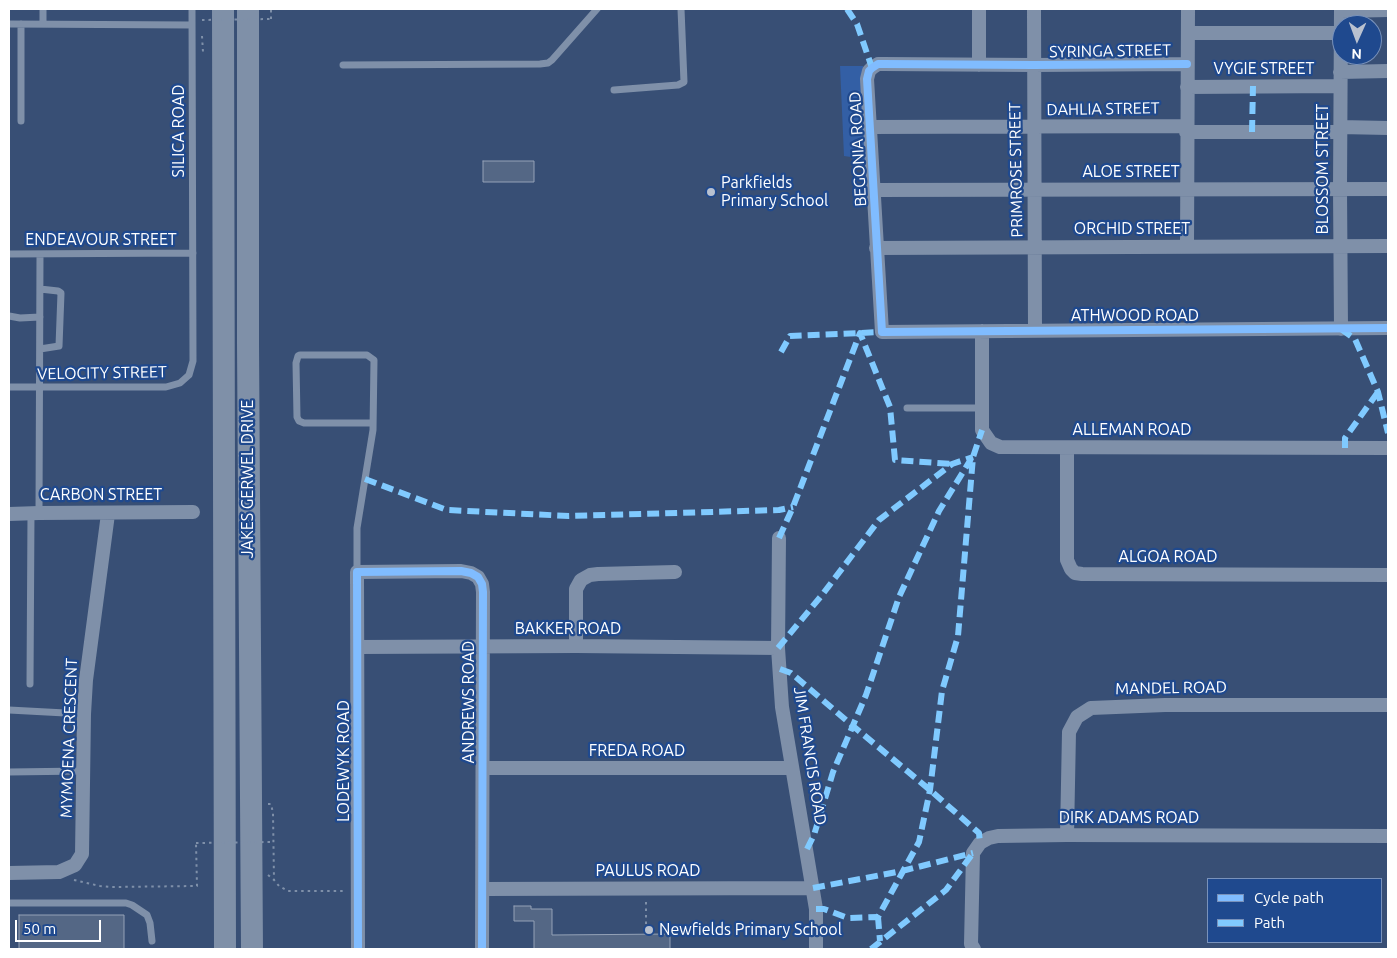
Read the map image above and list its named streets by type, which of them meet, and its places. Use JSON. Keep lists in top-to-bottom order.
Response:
{
  "streets": {
    "highway": ["JAKES GERWEL DRIVE"],
    "street": [
      "SYRINGA STREET",
      "VYGIE STREET",
      "DAHLIA STREET",
      "BEGONIA ROAD",
      "BLOSSOM STREET",
      "PRIMROSE STREET",
      "ALOE STREET",
      "ORCHID STREET",
      "ATHWOOD ROAD",
      "ALLEMAN ROAD",
      "CARBON STREET",
      "ALGOA ROAD",
      "BAKKER ROAD",
      "MANDEL ROAD",
      "ANDREWS ROAD",
      "MYMOENA CRESCENT",
      "FREDA ROAD",
      "JIM FRANCIS ROAD",
      "LODEWYK ROAD",
      "DIRK ADAMS ROAD",
      "PAULUS ROAD"
    ],
    "lane": ["SILICA ROAD", "ENDEAVOUR STREET", "VELOCITY STREET"]
  },
  "crossings": [
    ["SYRINGA STREET", "BEGONIA ROAD"],
    ["SYRINGA STREET", "PRIMROSE STREET"],
    ["VYGIE STREET", "BLOSSOM STREET"],
    ["DAHLIA STREET", "BEGONIA ROAD"],
    ["DAHLIA STREET", "BLOSSOM STREET"],
    ["DAHLIA STREET", "PRIMROSE STREET"],
    ["SILICA ROAD", "ENDEAVOUR STREET"],
    ["SILICA ROAD", "VELOCITY STREET"],
    ["BEGONIA ROAD", "PRIMROSE STREET"],
    ["BEGONIA ROAD", "ALOE STREET"],
    ["BEGONIA ROAD", "ORCHID STREET"],
    ["BEGONIA ROAD", "ATHWOOD ROAD"],
    ["BLOSSOM STREET", "ALOE STREET"],
    ["BLOSSOM STREET", "ORCHID STREET"],
    ["BLOSSOM STREET", "ATHWOOD ROAD"],
    ["PRIMROSE STREET", "ALOE STREET"],
    ["PRIMROSE STREET", "ORCHID STREET"],
    ["PRIMROSE STREET", "ATHWOOD ROAD"],
    ["ENDEAVOUR STREET", "VELOCITY STREET"],
    ["ATHWOOD ROAD", "ALLEMAN ROAD"],
    ["ALLEMAN ROAD", "ALGOA ROAD"],
    ["CARBON STREET", "MYMOENA CRESCENT"],
    ["BAKKER ROAD", "ANDREWS ROAD"],
    ["BAKKER ROAD", "JIM FRANCIS ROAD"],
    ["BAKKER ROAD", "LODEWYK ROAD"],
    ["MANDEL ROAD", "DIRK ADAMS ROAD"],
    ["ANDREWS ROAD", "FREDA ROAD"],
    ["ANDREWS ROAD", "LODEWYK ROAD"],
    ["ANDREWS ROAD", "PAULUS ROAD"],
    ["FREDA ROAD", "JIM FRANCIS ROAD"],
    ["JIM FRANCIS ROAD", "PAULUS ROAD"]
  ],
  "places": ["Parkfields Primary School", "Newfields Primary School"],
  "legend": ["Cycle path", "Path"],
  "scale_bar": "50 m",
  "north": "bottom"
}
